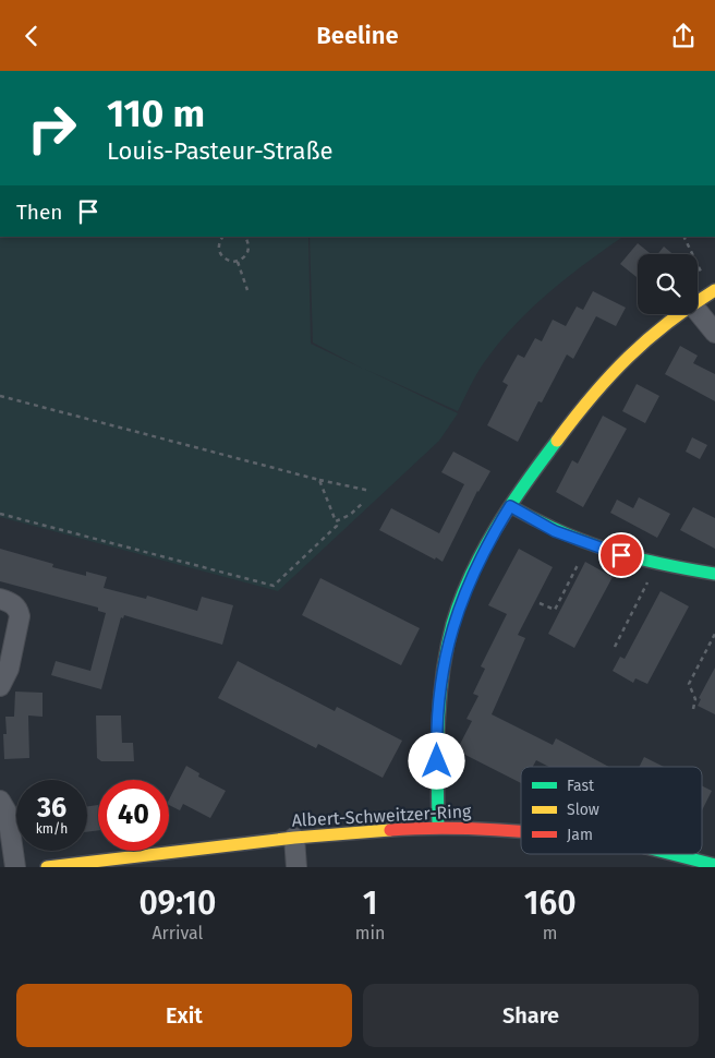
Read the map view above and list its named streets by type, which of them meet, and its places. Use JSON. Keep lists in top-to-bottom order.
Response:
{
  "streets": {
    "street": ["Albert-Schweitzer-Ring"]
  },
  "legend": ["Fast", "Slow", "Jam"],
  "page": {
    "header": "Beeline",
    "turn": ["110 m", "Louis-Pasteur-Straße"],
    "then": "Then",
    "speed": "36 km/h",
    "limit": "40",
    "eta": [
      "09:10",
      "Arrival",
      "1",
      "min",
      "160",
      "m"
    ],
    "buttons": ["Exit", "Share"]
  }
}
